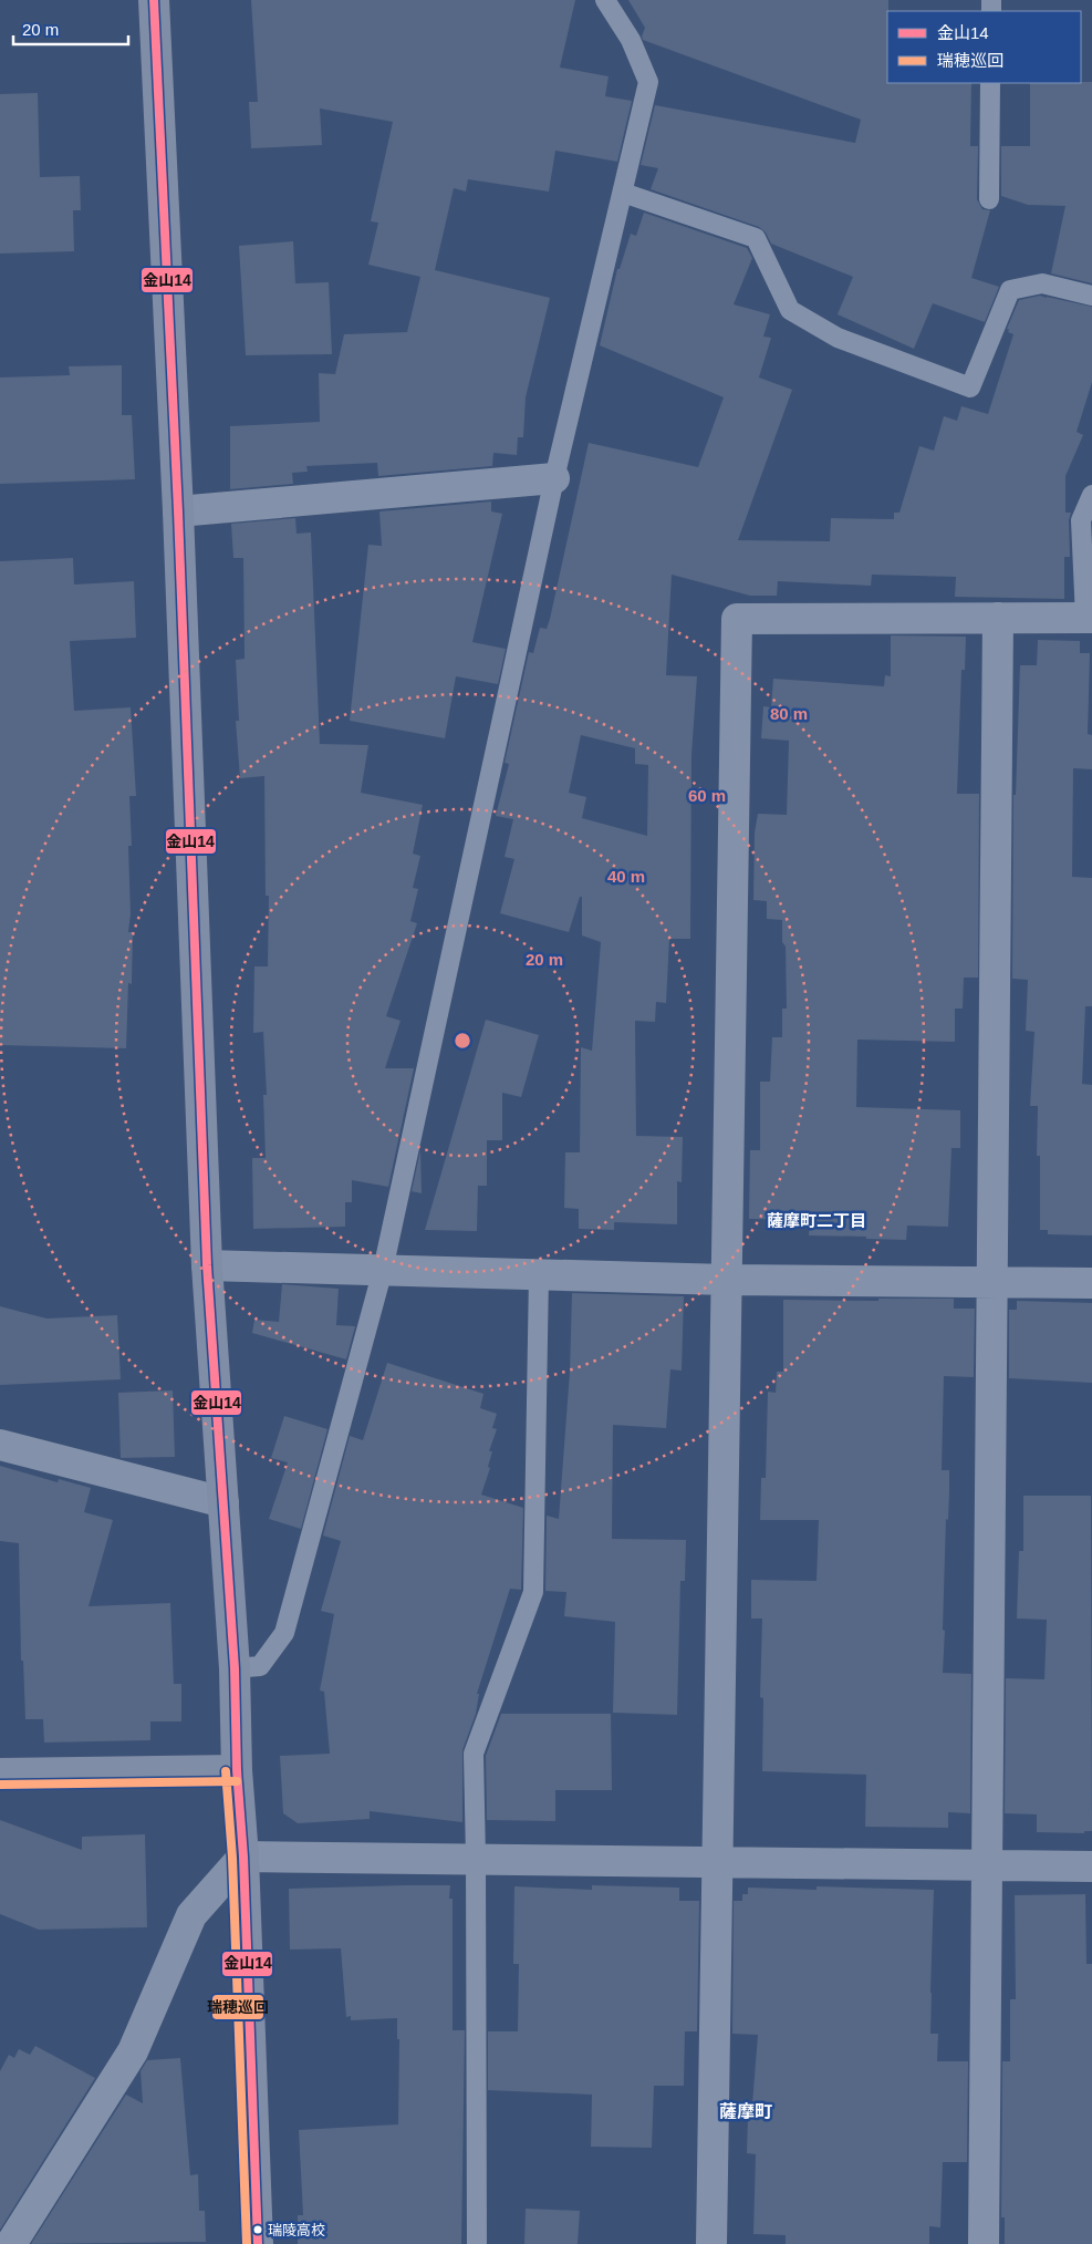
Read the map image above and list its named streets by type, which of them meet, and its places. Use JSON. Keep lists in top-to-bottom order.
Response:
{
  "districts": ["薩摩町二丁目", "薩摩町"],
  "places": ["瑞陵高校"],
  "lines": ["transit line 金山14", "transit line 瑞穂巡回"],
  "legend": ["金山14", "瑞穂巡回"],
  "scale_bar": "20 m",
  "rings": [
    "80 m",
    "60 m",
    "40 m",
    "20 m"
  ]
}
